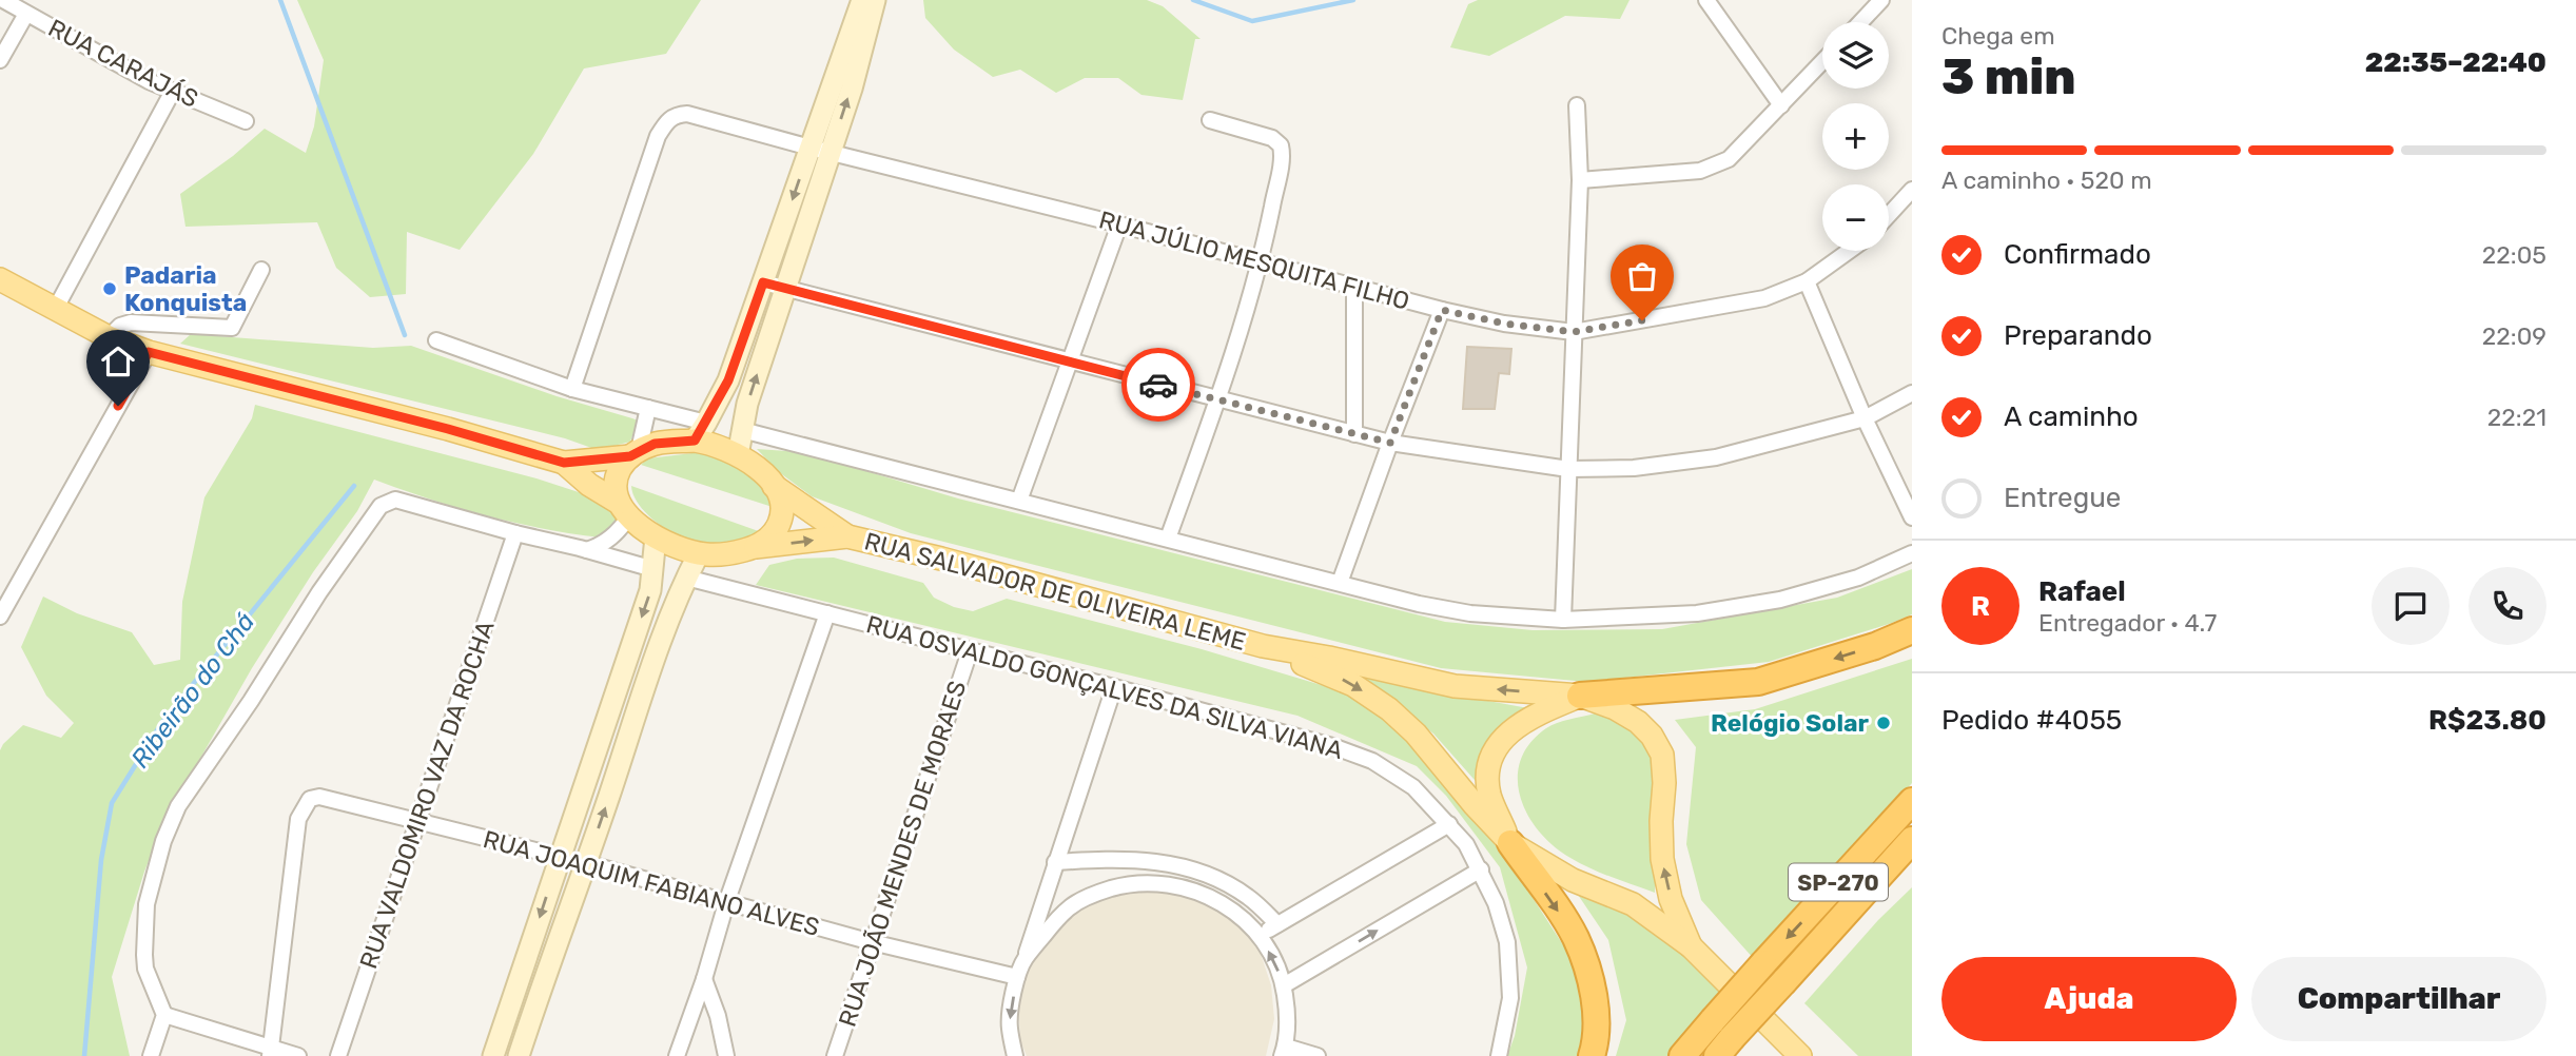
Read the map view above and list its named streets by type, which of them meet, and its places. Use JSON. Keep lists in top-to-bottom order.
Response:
{
  "streets": {
    "highway": ["SP-270"],
    "main road": ["RUA SALVADOR DE OLIVEIRA LEME"],
    "street": [
      "RUA CARAJÁS",
      "RUA JÚLIO MESQUITA FILHO",
      "RUA OSVALDO GONÇALVES DA SILVA VIANA",
      "RUA VALDOMIRO VAZ DA ROCHA",
      "RUA JOÃO MENDES DE MORAES",
      "RUA JOAQUIM FABIANO ALVES"
    ]
  },
  "crossings": [
    ["RUA OSVALDO GONÇALVES DA SILVA VIANA", "RUA JOÃO MENDES DE MORAES"],
    ["RUA VALDOMIRO VAZ DA ROCHA", "RUA JOAQUIM FABIANO ALVES"],
    ["RUA JOÃO MENDES DE MORAES", "RUA JOAQUIM FABIANO ALVES"]
  ],
  "water": ["Ribeirão do Chá"],
  "places": ["Padaria Konquista", "Relógio Solar"],
  "page": {
    "heading": ["3 min", "Chega em", "22:35–22:40"],
    "panel": [
      "Rafael",
      "Entregador · 4.7",
      "Pedido #4055",
      "R$23.80"
    ],
    "map_buttons": ["+", "−"],
    "bar": "A caminho · 520 m",
    "list": [
      ["Confirmado", "22:05"],
      ["Preparando", "22:09"],
      ["A caminho", "22:21"],
      "Entregue"
    ],
    "round": "R",
    "buttons": ["Ajuda", "Compartilhar"]
  }
}
